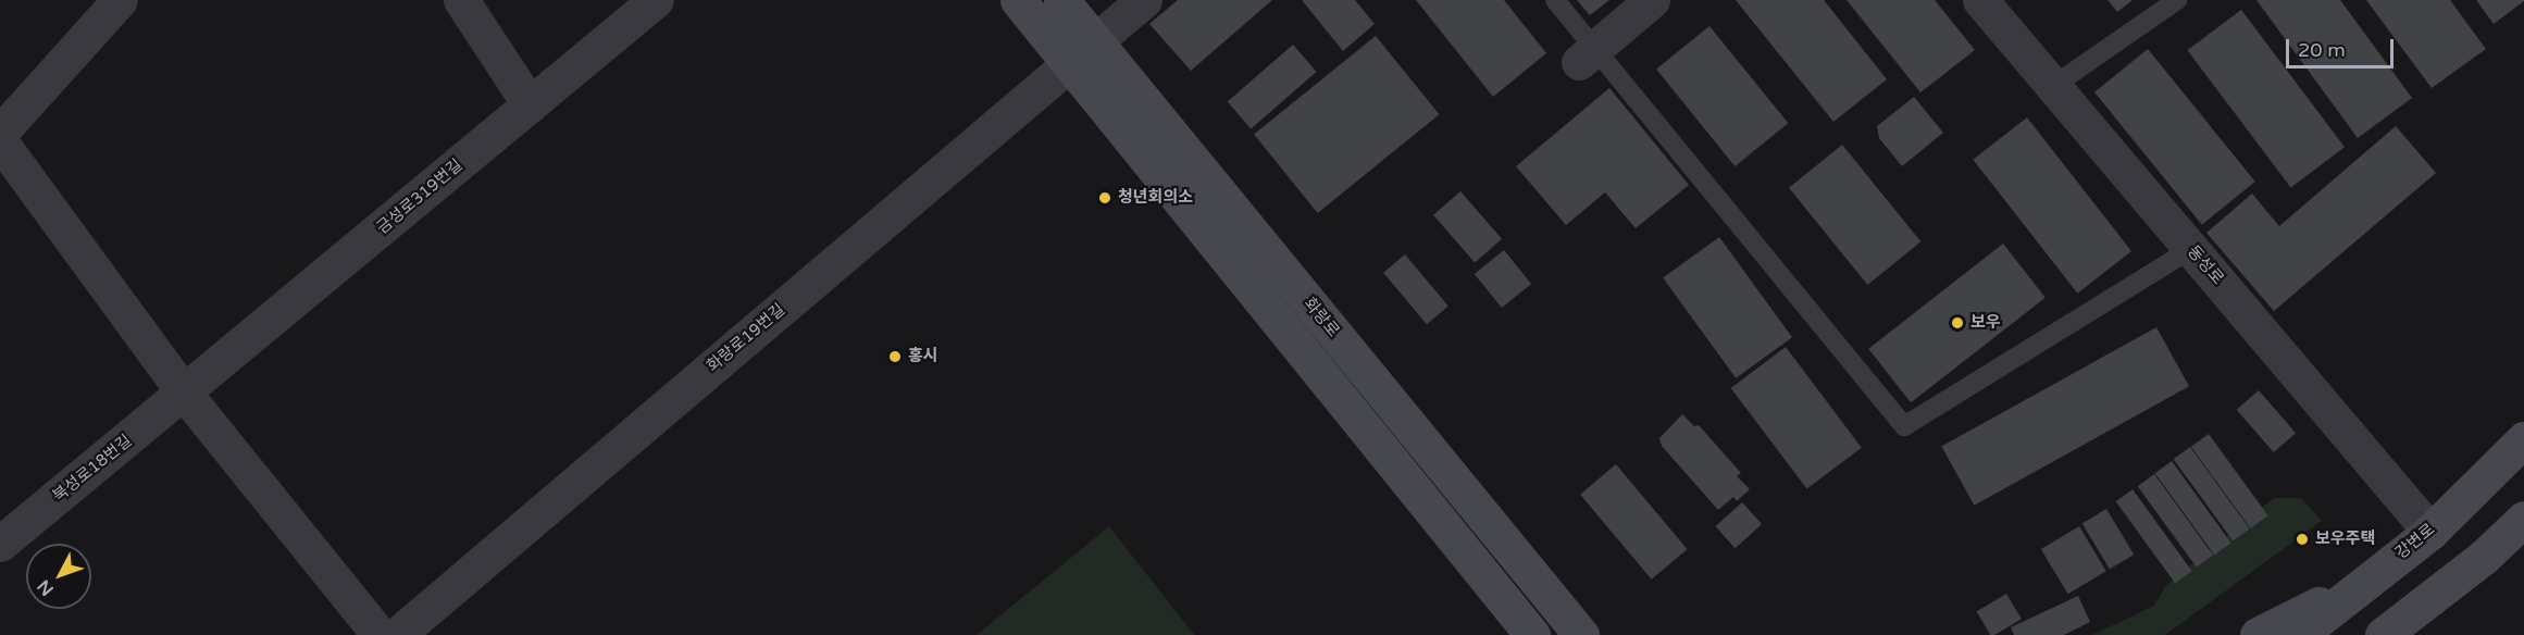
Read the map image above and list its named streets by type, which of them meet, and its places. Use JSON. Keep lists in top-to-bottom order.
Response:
{
  "streets": {
    "street": [
      "금성로319번길",
      "동성로",
      "화랑로",
      "화랑로19번길",
      "북성로18번길",
      "강변로"
    ]
  },
  "crossings": [
    ["금성로319번길", "북성로18번길"],
    ["동성로", "강변로"],
    ["화랑로", "화랑로19번길"]
  ],
  "places": [
    "청년회의소",
    "보우",
    "홍시",
    "보우주택"
  ],
  "scale_bar": "20 m",
  "north": "bottom left"
}
